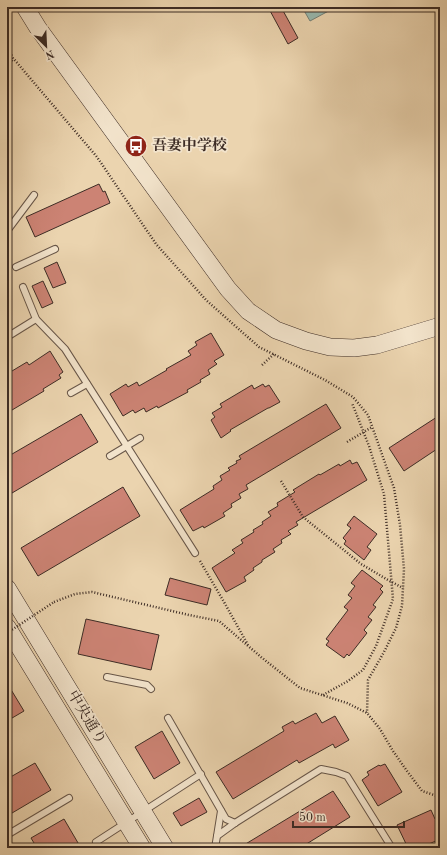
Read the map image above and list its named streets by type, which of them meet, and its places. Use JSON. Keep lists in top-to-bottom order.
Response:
{
  "streets": {
    "street": ["中央通り"]
  },
  "places": {
    "bus stop": ["吾妻中学校"]
  },
  "scale_bar": "50 m",
  "north": "bottom right"
}
